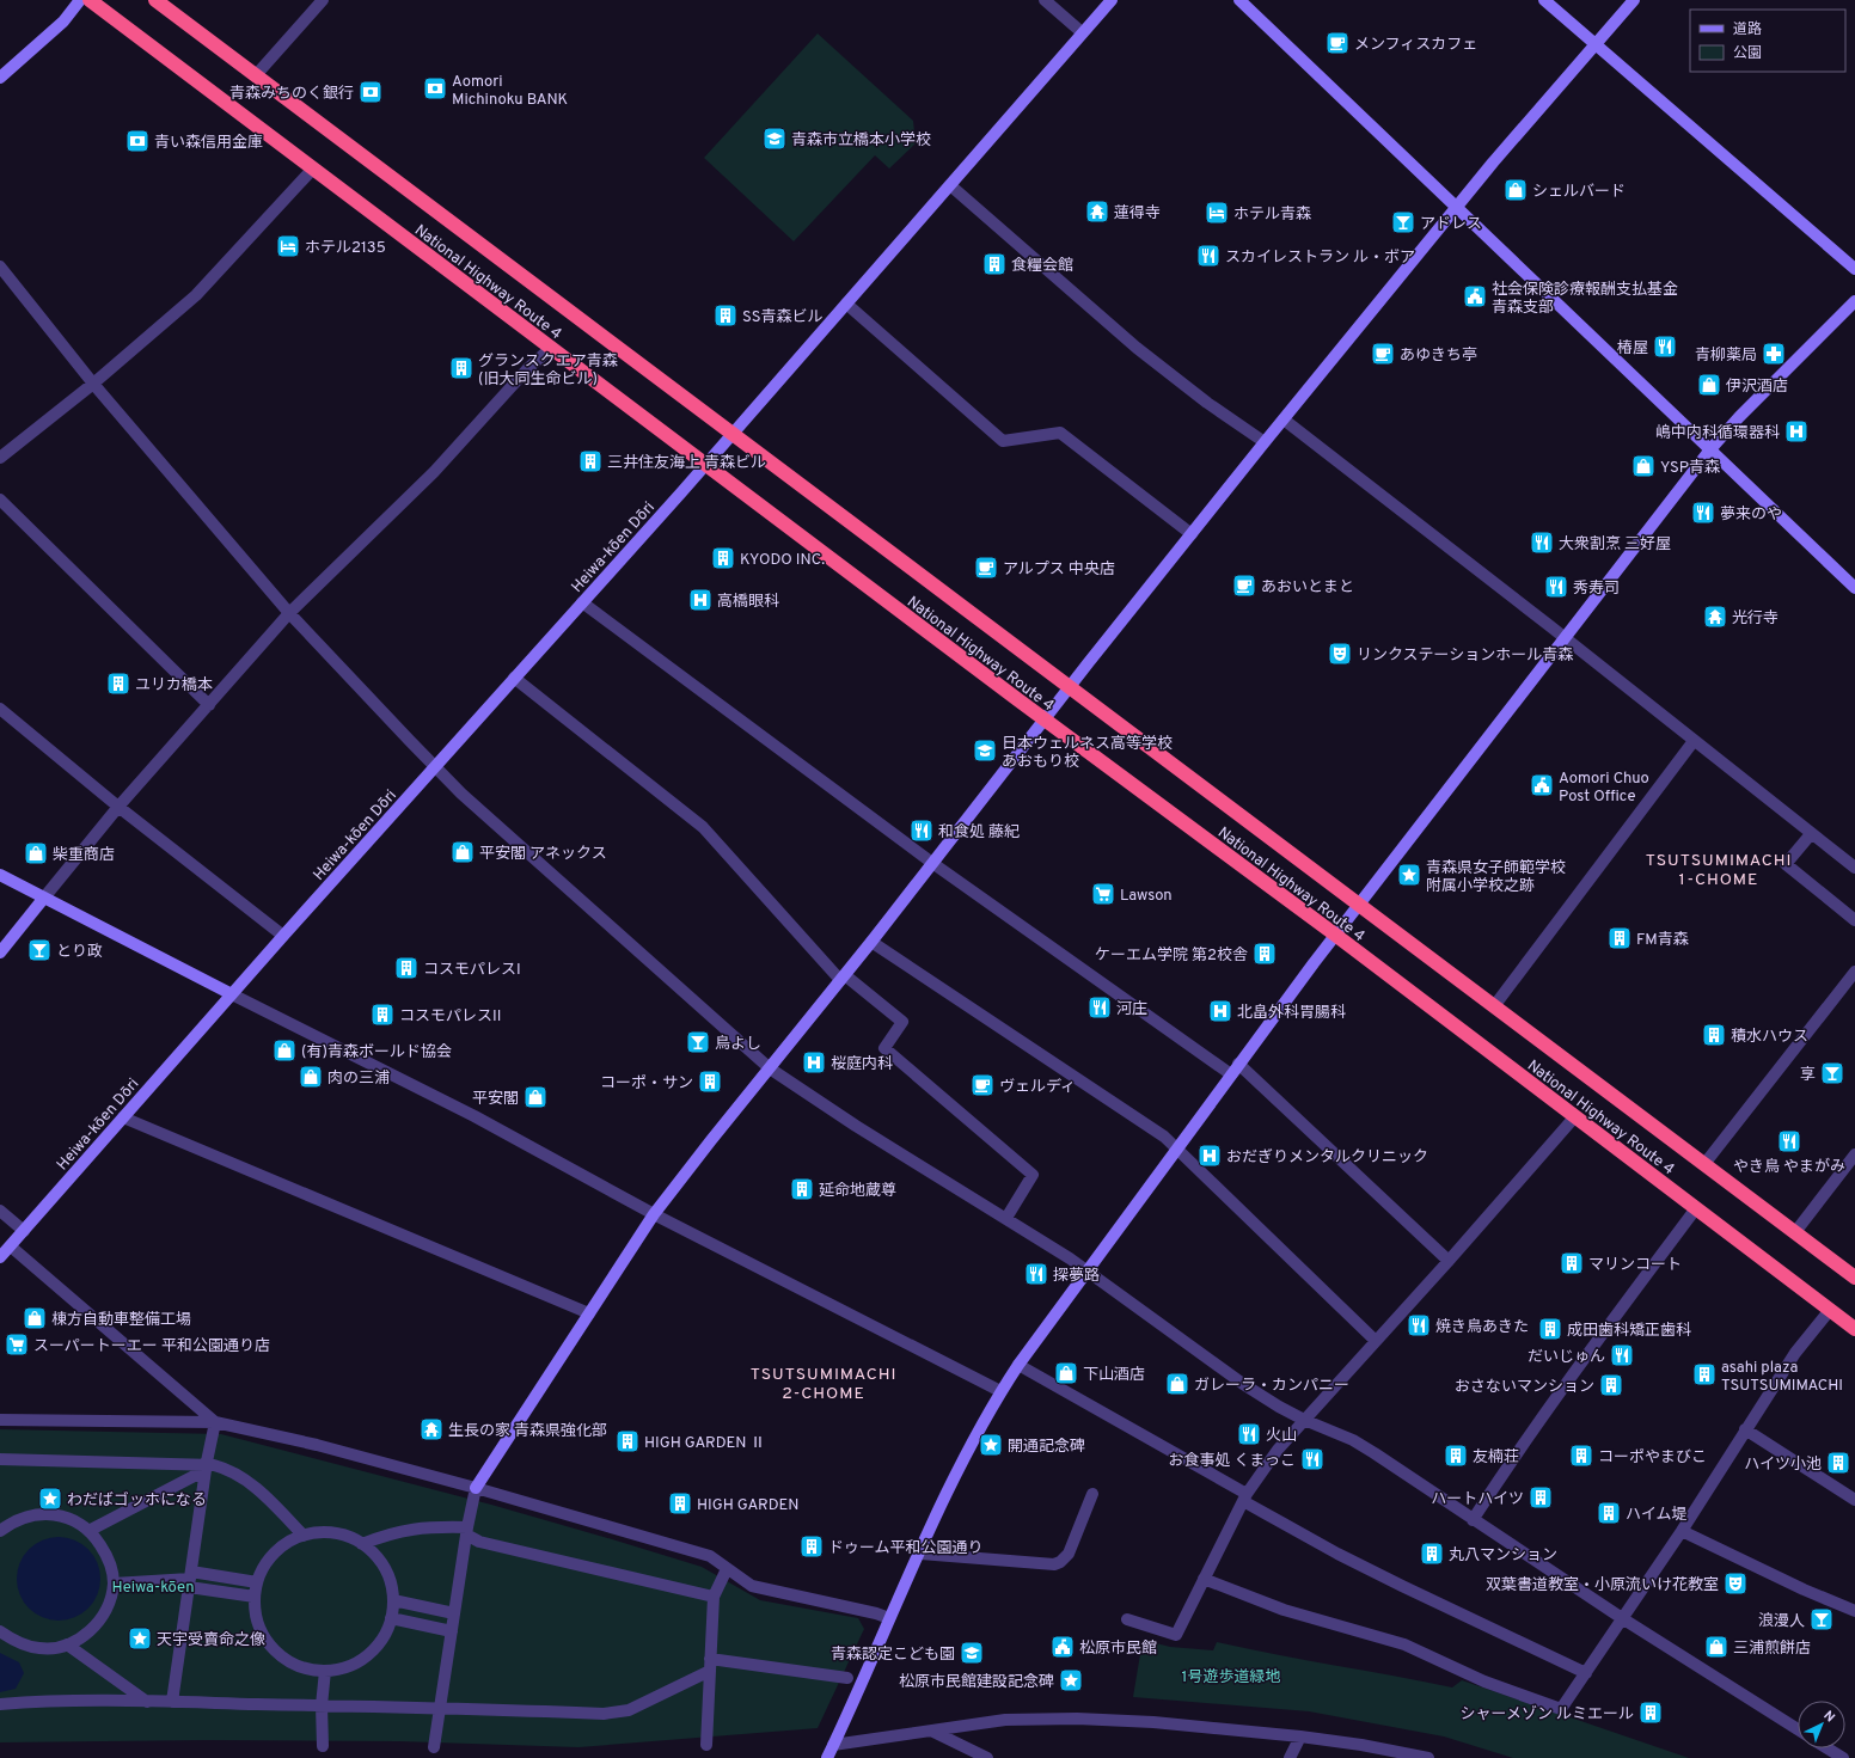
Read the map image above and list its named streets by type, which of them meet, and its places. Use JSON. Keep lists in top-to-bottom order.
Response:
{
  "streets": {
    "highway": ["National Highway Route 4"],
    "street": ["Heiwa-kōen Dōri"]
  },
  "crossings": [
    ["National Highway Route 4", "Heiwa-kōen Dōri"]
  ],
  "districts": ["TSUTSUMIMACHI 1-CHOME", "TSUTSUMIMACHI 2-CHOME"],
  "parks": ["Heiwa-kōen", "1号遊歩道緑地"],
  "places": {
    "cafe": [
      "メンフィスカフェ",
      "あゆきち亭",
      "アルプス 中央店",
      "あおいとまと",
      "ヴェルディ"
    ],
    "bank": ["Aomori Michinoku BANK", "青森みちのく銀行", "青い森信用金庫"],
    "school or university": ["青森市立橋本小学校", "日本ウェルネス高等学校 あおもり校", "青森認定こども園"],
    "shop": [
      "シェルバード",
      "伊沢酒店",
      "YSP青森",
      "平安閣 アネックス",
      "柴重商店",
      "(有)青森ボールド協会",
      "肉の三浦",
      "平安閣",
      "棟方自動車整備工場",
      "下山酒店",
      "ガレーラ・カンパニー",
      "三浦煎餅店"
    ],
    "temple": ["蓮得寺", "光行寺", "生長の家 青森県強化部"],
    "hotel": ["ホテル青森", "ホテル2135"],
    "bar": [
      "アドレス",
      "とり政",
      "鳥よし",
      "享",
      "浪漫人"
    ],
    "restaurant": [
      "スカイレストラン ル・ボア",
      "椿屋",
      "夢来のや",
      "大衆割烹 三好屋",
      "秀寿司",
      "和食処 藤紀",
      "河庄",
      "やき鳥 やまがみ",
      "探夢路",
      "焼き鳥あきた",
      "だいじゅん",
      "火山",
      "お食事処 くまっこ"
    ],
    "building": [
      "食糧会館",
      "SS青森ビル",
      "グランスクエア青森 (旧大同生命ビル)",
      "三井住友海上 青森ビル",
      "KYODO INC.",
      "ユリカ橋本",
      "FM青森",
      "ケーエム学院 第2校舎",
      "コスモパレスI",
      "コスモパレスII",
      "積水ハウス",
      "コーポ・サン",
      "延命地蔵尊",
      "マリンコート",
      "成田歯科矯正歯科",
      "asahi plaza TSUTSUMIMACHI",
      "おさないマンション",
      "HIGH GARDEN Ⅱ",
      "友楠荘",
      "コーポやまびこ",
      "ハイツ小池",
      "ハートハイツ",
      "HIGH GARDEN",
      "ハイム堤",
      "ドゥーム平和公園通り",
      "丸八マンション",
      "シャーメゾン ルミエール"
    ],
    "public building": ["社会保険診療報酬支払基金 青森支部", "Aomori Chuo Post Office", "松原市民館"],
    "pharmacy": ["青柳薬局"],
    "hospital": [
      "嶋中内科循環器科",
      "高橋眼科",
      "北畠外科胃腸科",
      "桜庭内科",
      "おだぎりメンタルクリニック"
    ],
    "theatre": ["リンクステーションホール青森", "双葉書道教室・小原流いけ花教室"],
    "place": [
      "青森県女子師範学校 附属小学校之跡",
      "開通記念碑",
      "わだばゴッホになる",
      "天宇受賣命之像",
      "松原市民館建設記念碑"
    ],
    "supermarket": ["Lawson", "スーパートーエー 平和公園通り店"]
  },
  "legend": ["道路", "公園"],
  "north": "top right"
}
